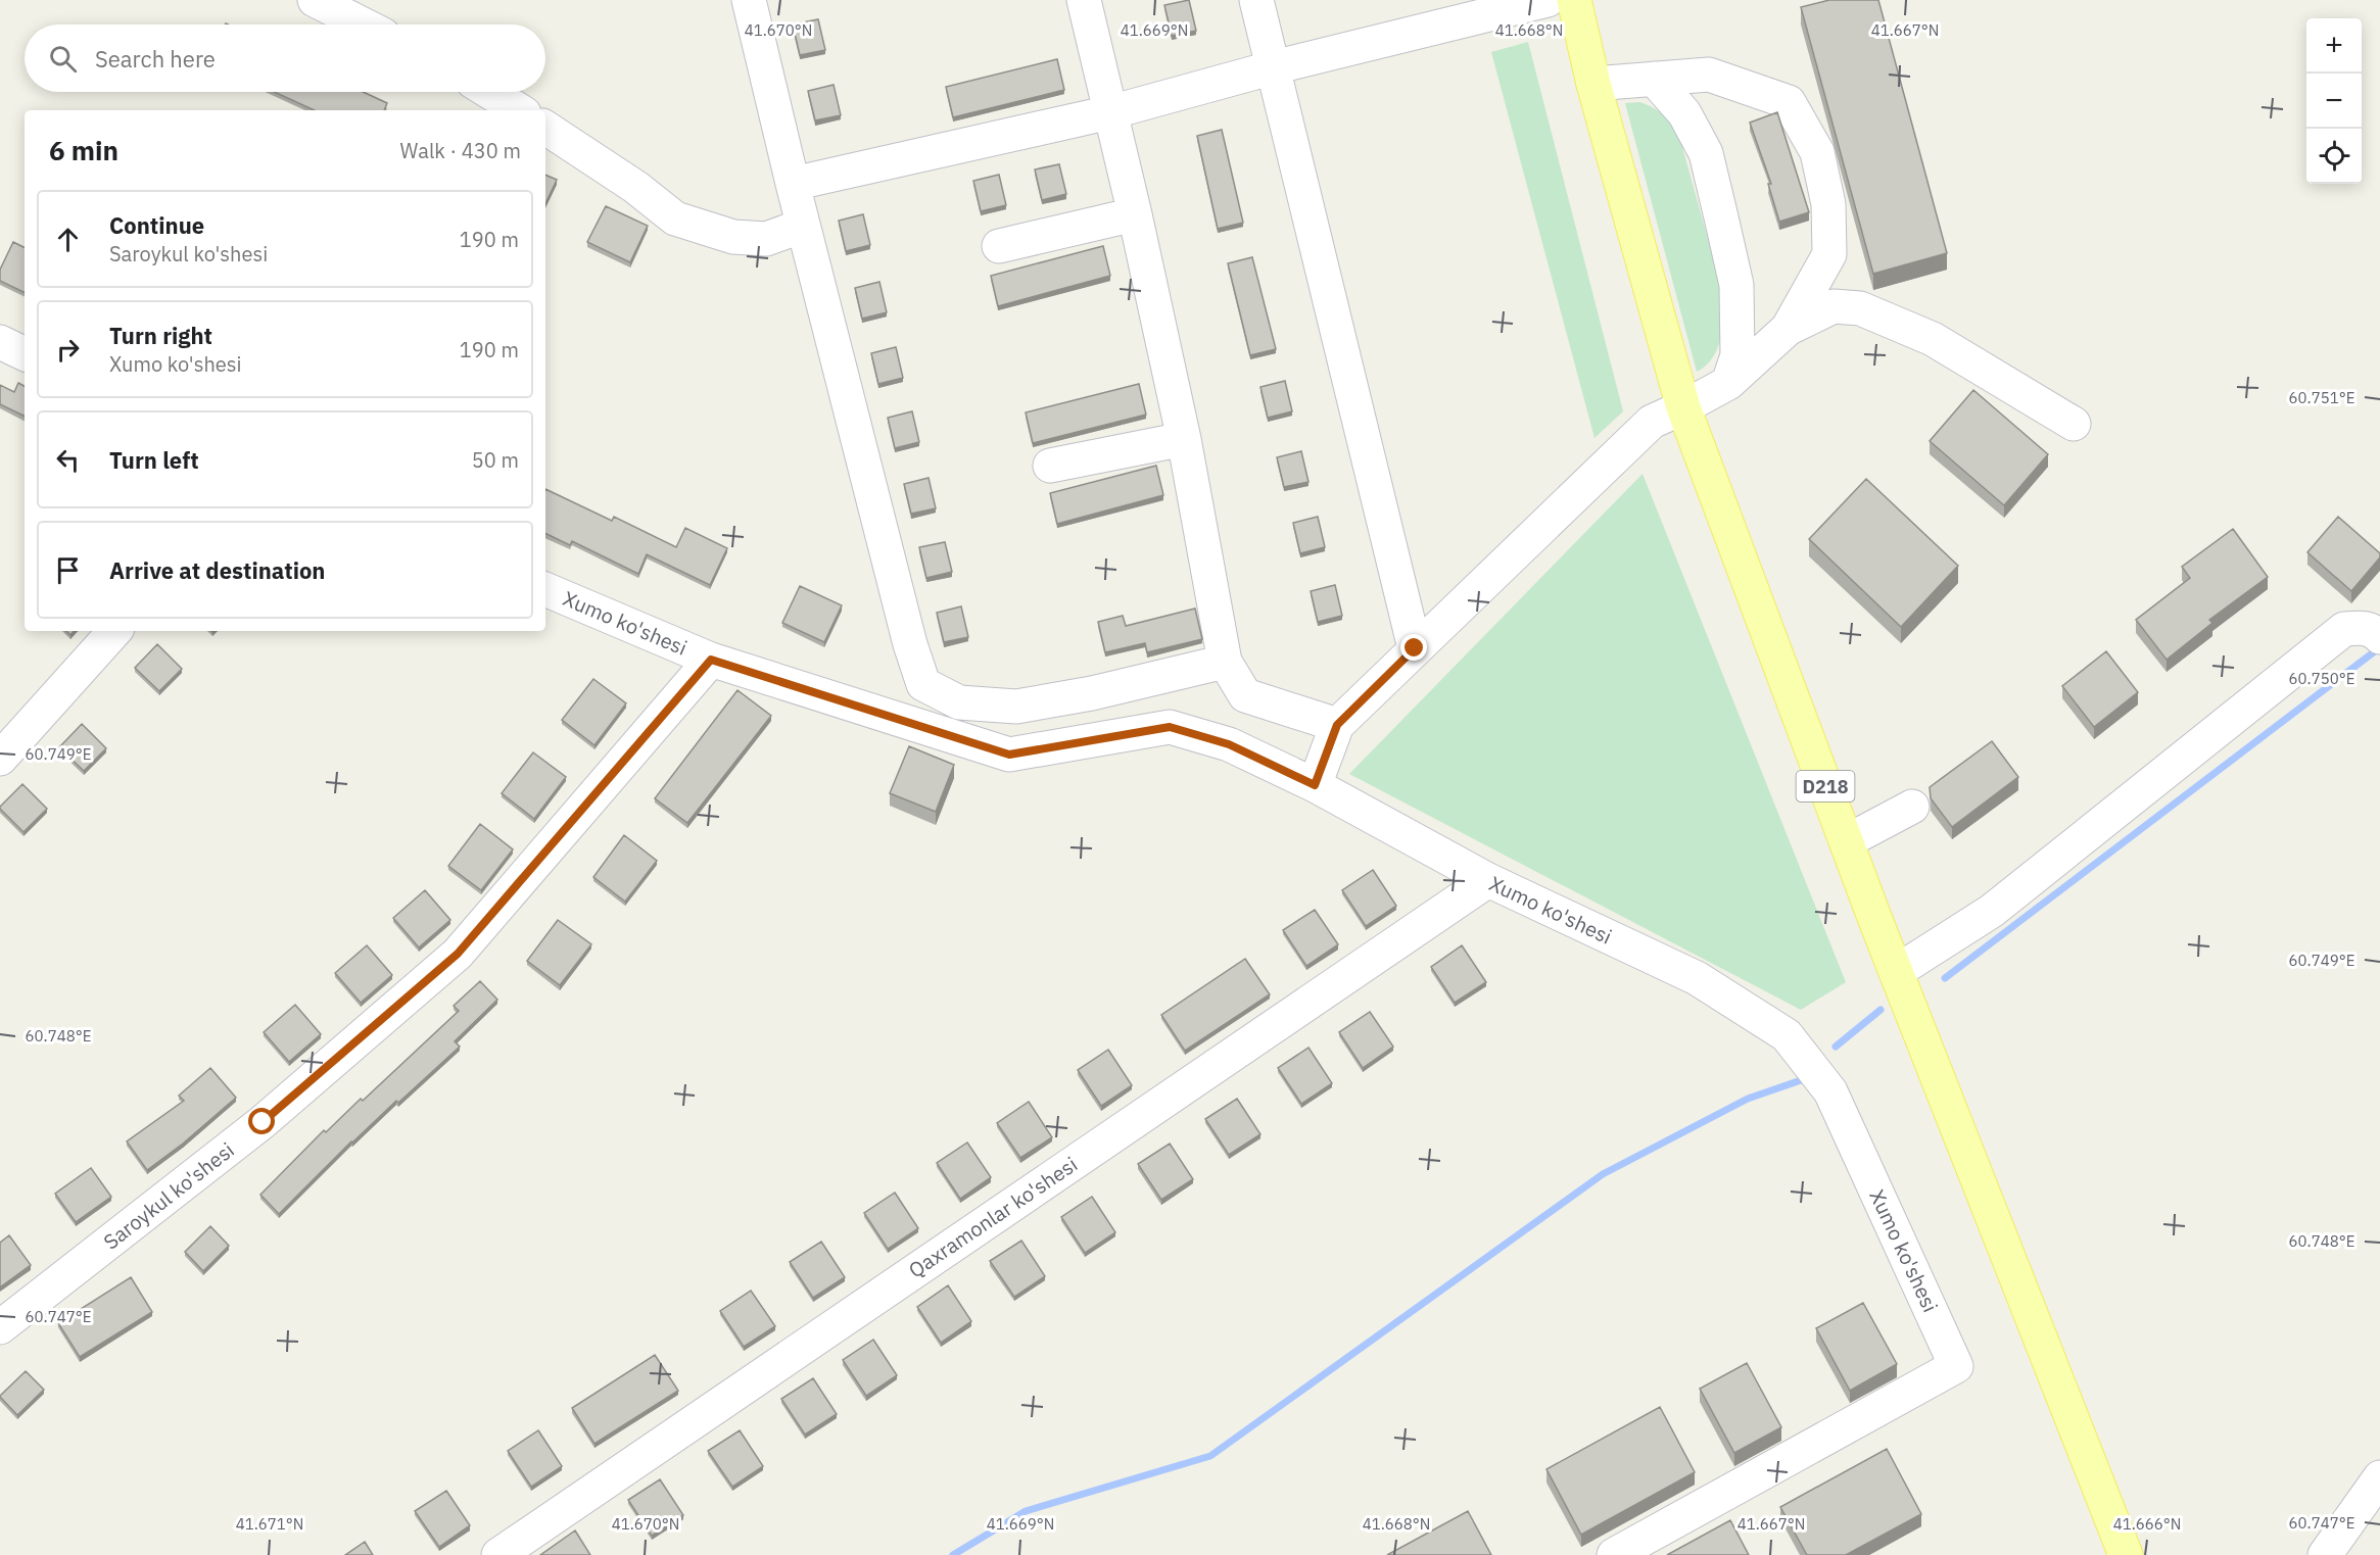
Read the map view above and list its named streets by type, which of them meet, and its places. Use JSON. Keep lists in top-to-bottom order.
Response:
{
  "streets": {
    "main road": ["D218"],
    "street": ["Xumo ko'shesi", "Saroykul ko'shesi", "Qaxramonlar ko'shesi"]
  },
  "crossings": [
    ["Xumo ko'shesi", "Saroykul ko'shesi"],
    ["Xumo ko'shesi", "Qaxramonlar ko'shesi"]
  ],
  "page": {
    "map_buttons": ["+", "−"],
    "search": "Search here",
    "heading": ["6 min", "Walk · 430 m"],
    "list": [
      ["Continue", "Saroykul ko'shesi", "190 m"],
      ["Turn right", "Xumo ko'shesi", "190 m"],
      ["Turn left", "50 m"],
      "Arrive at destination"
    ]
  },
  "coordinates": [
    "41.670°N",
    "41.669°N",
    "41.668°N",
    "41.667°N",
    "60.751°E",
    "60.750°E",
    "60.749°E",
    "60.748°E",
    "60.747°E",
    "41.671°N",
    "41.666°N"
  ]
}
